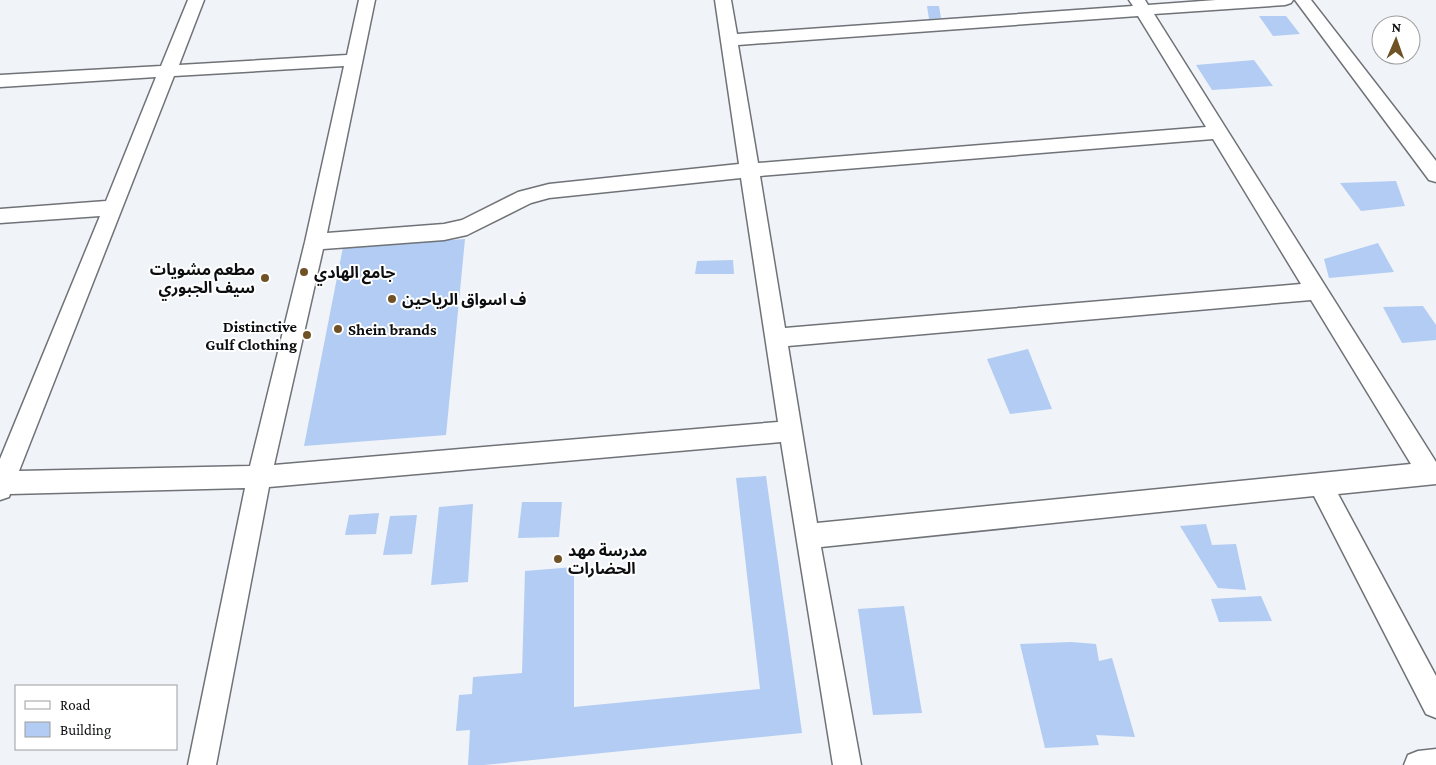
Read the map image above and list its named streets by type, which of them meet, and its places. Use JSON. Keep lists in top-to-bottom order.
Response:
{
  "places": [
    "جامع الهادي",
    "مطعم مشويات سيف الجبوري",
    "ف اسواق الرياحين",
    "Shein brands",
    "Distinctive Gulf Clothing",
    "مدرسة مهد الحضارات"
  ],
  "legend": ["Road", "Building"],
  "north": "top"
}
